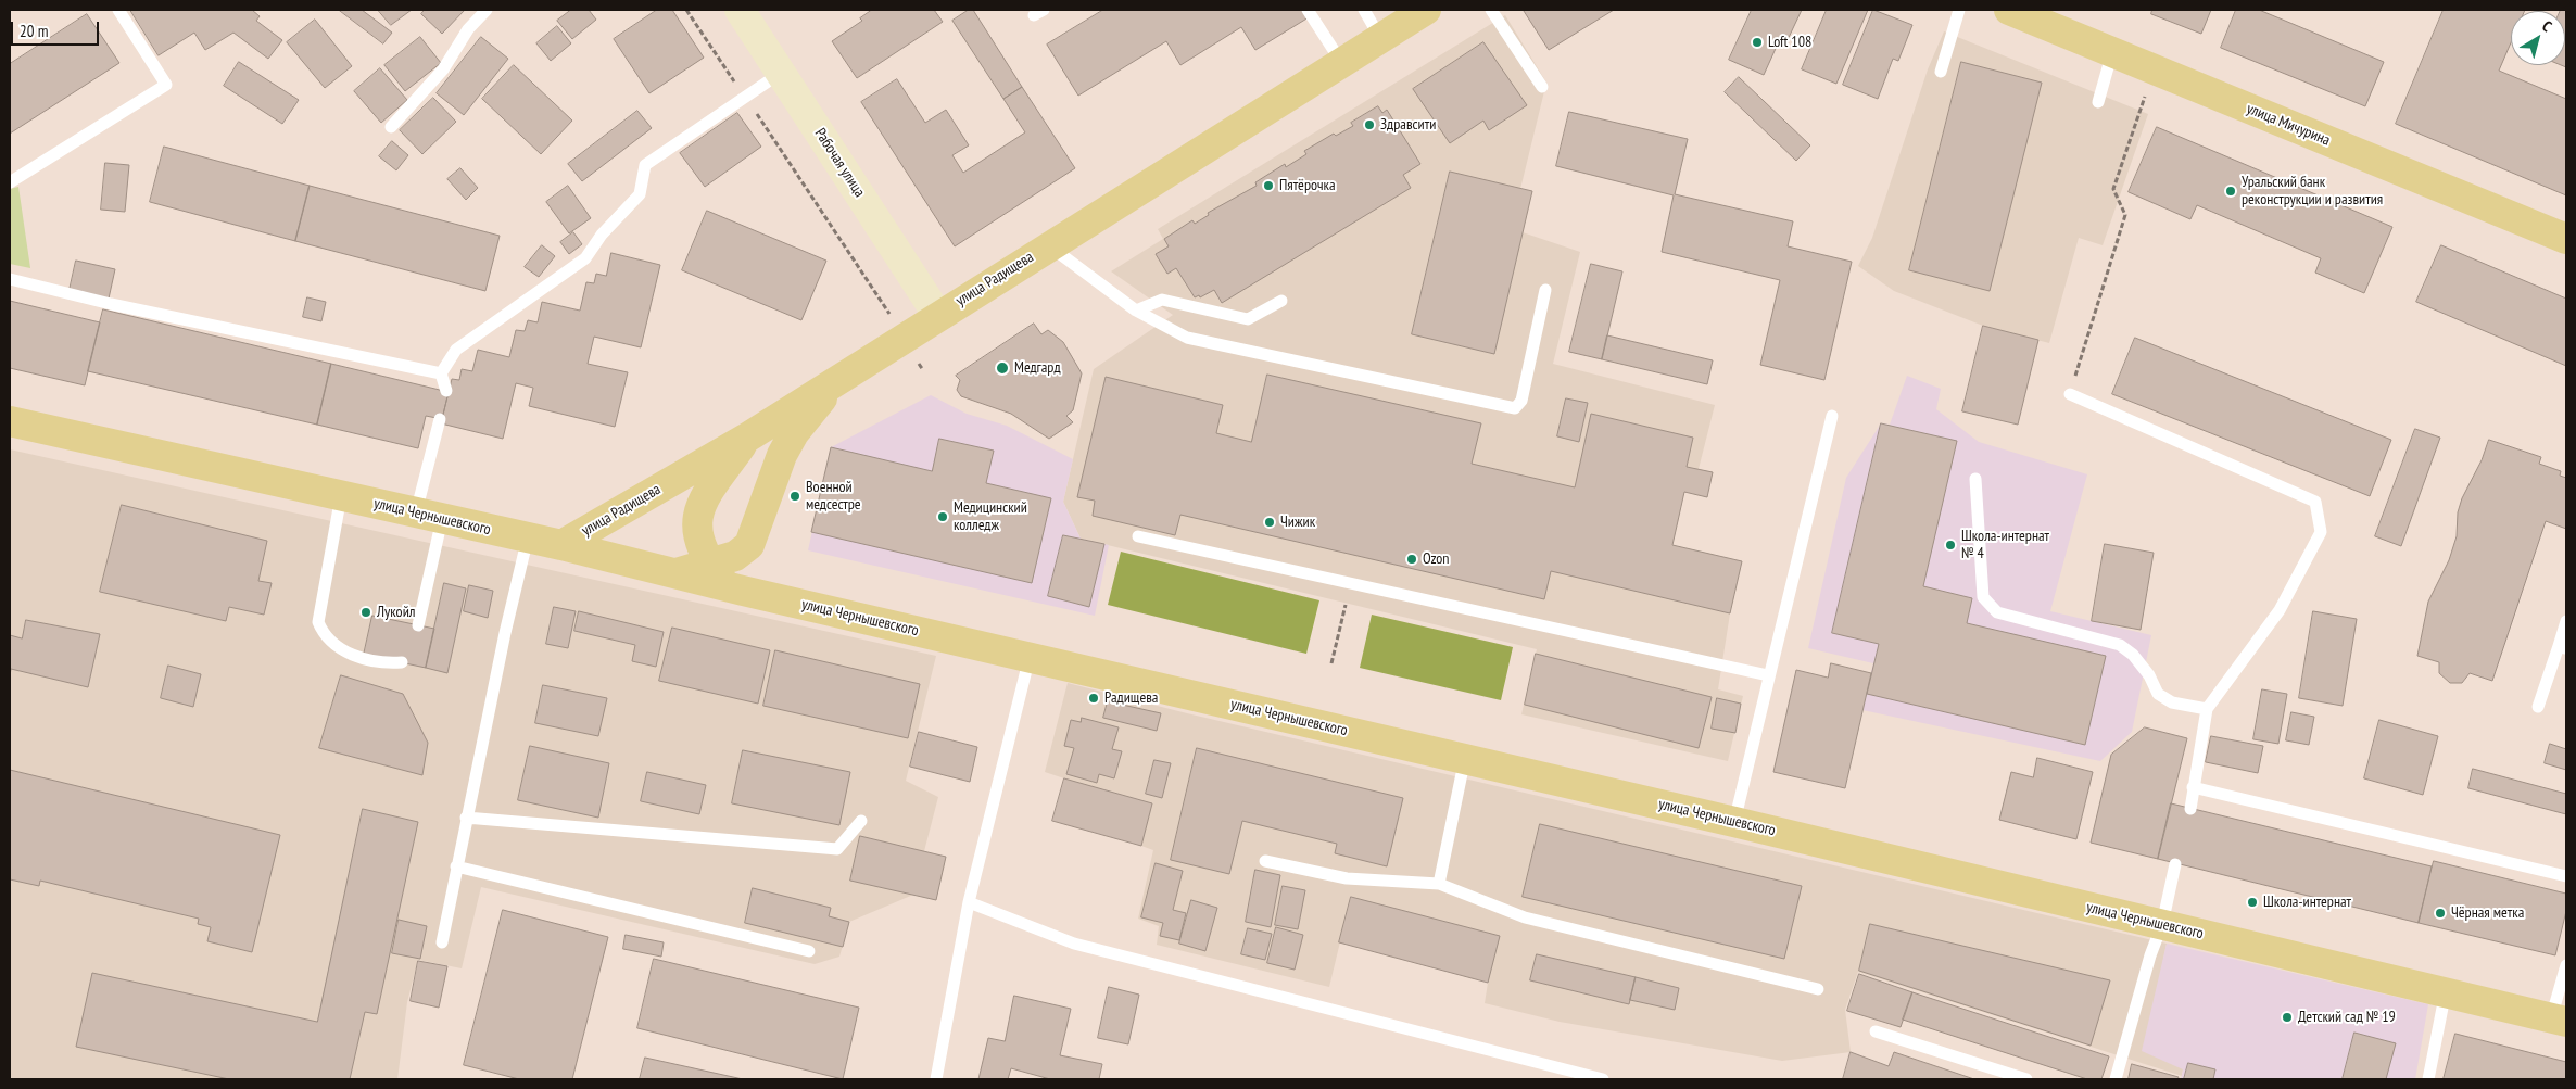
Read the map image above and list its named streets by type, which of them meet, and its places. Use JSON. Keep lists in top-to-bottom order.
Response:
{
  "streets": {
    "main road": ["улица Мичурина", "улица Радищева", "улица Чернышевского"],
    "street": ["Рабочая улица"]
  },
  "crossings": [
    ["Рабочая улица", "улица Радищева"],
    ["улица Радищева", "улица Чернышевского"]
  ],
  "places": [
    "Loft 108",
    "Здравсити",
    "Пятёрочка",
    "Уральский банк реконструкции и развития",
    "Медгард",
    "Военной медсестре",
    "Медицинский колледж",
    "Чижик",
    "Школа-интернат № 4",
    "Ozon",
    "Лукойл",
    "Радищева",
    "Школа-интернат",
    "Чёрная метка",
    "Детский сад № 19"
  ],
  "scale_bar": "20 m",
  "north": "top right"
}
